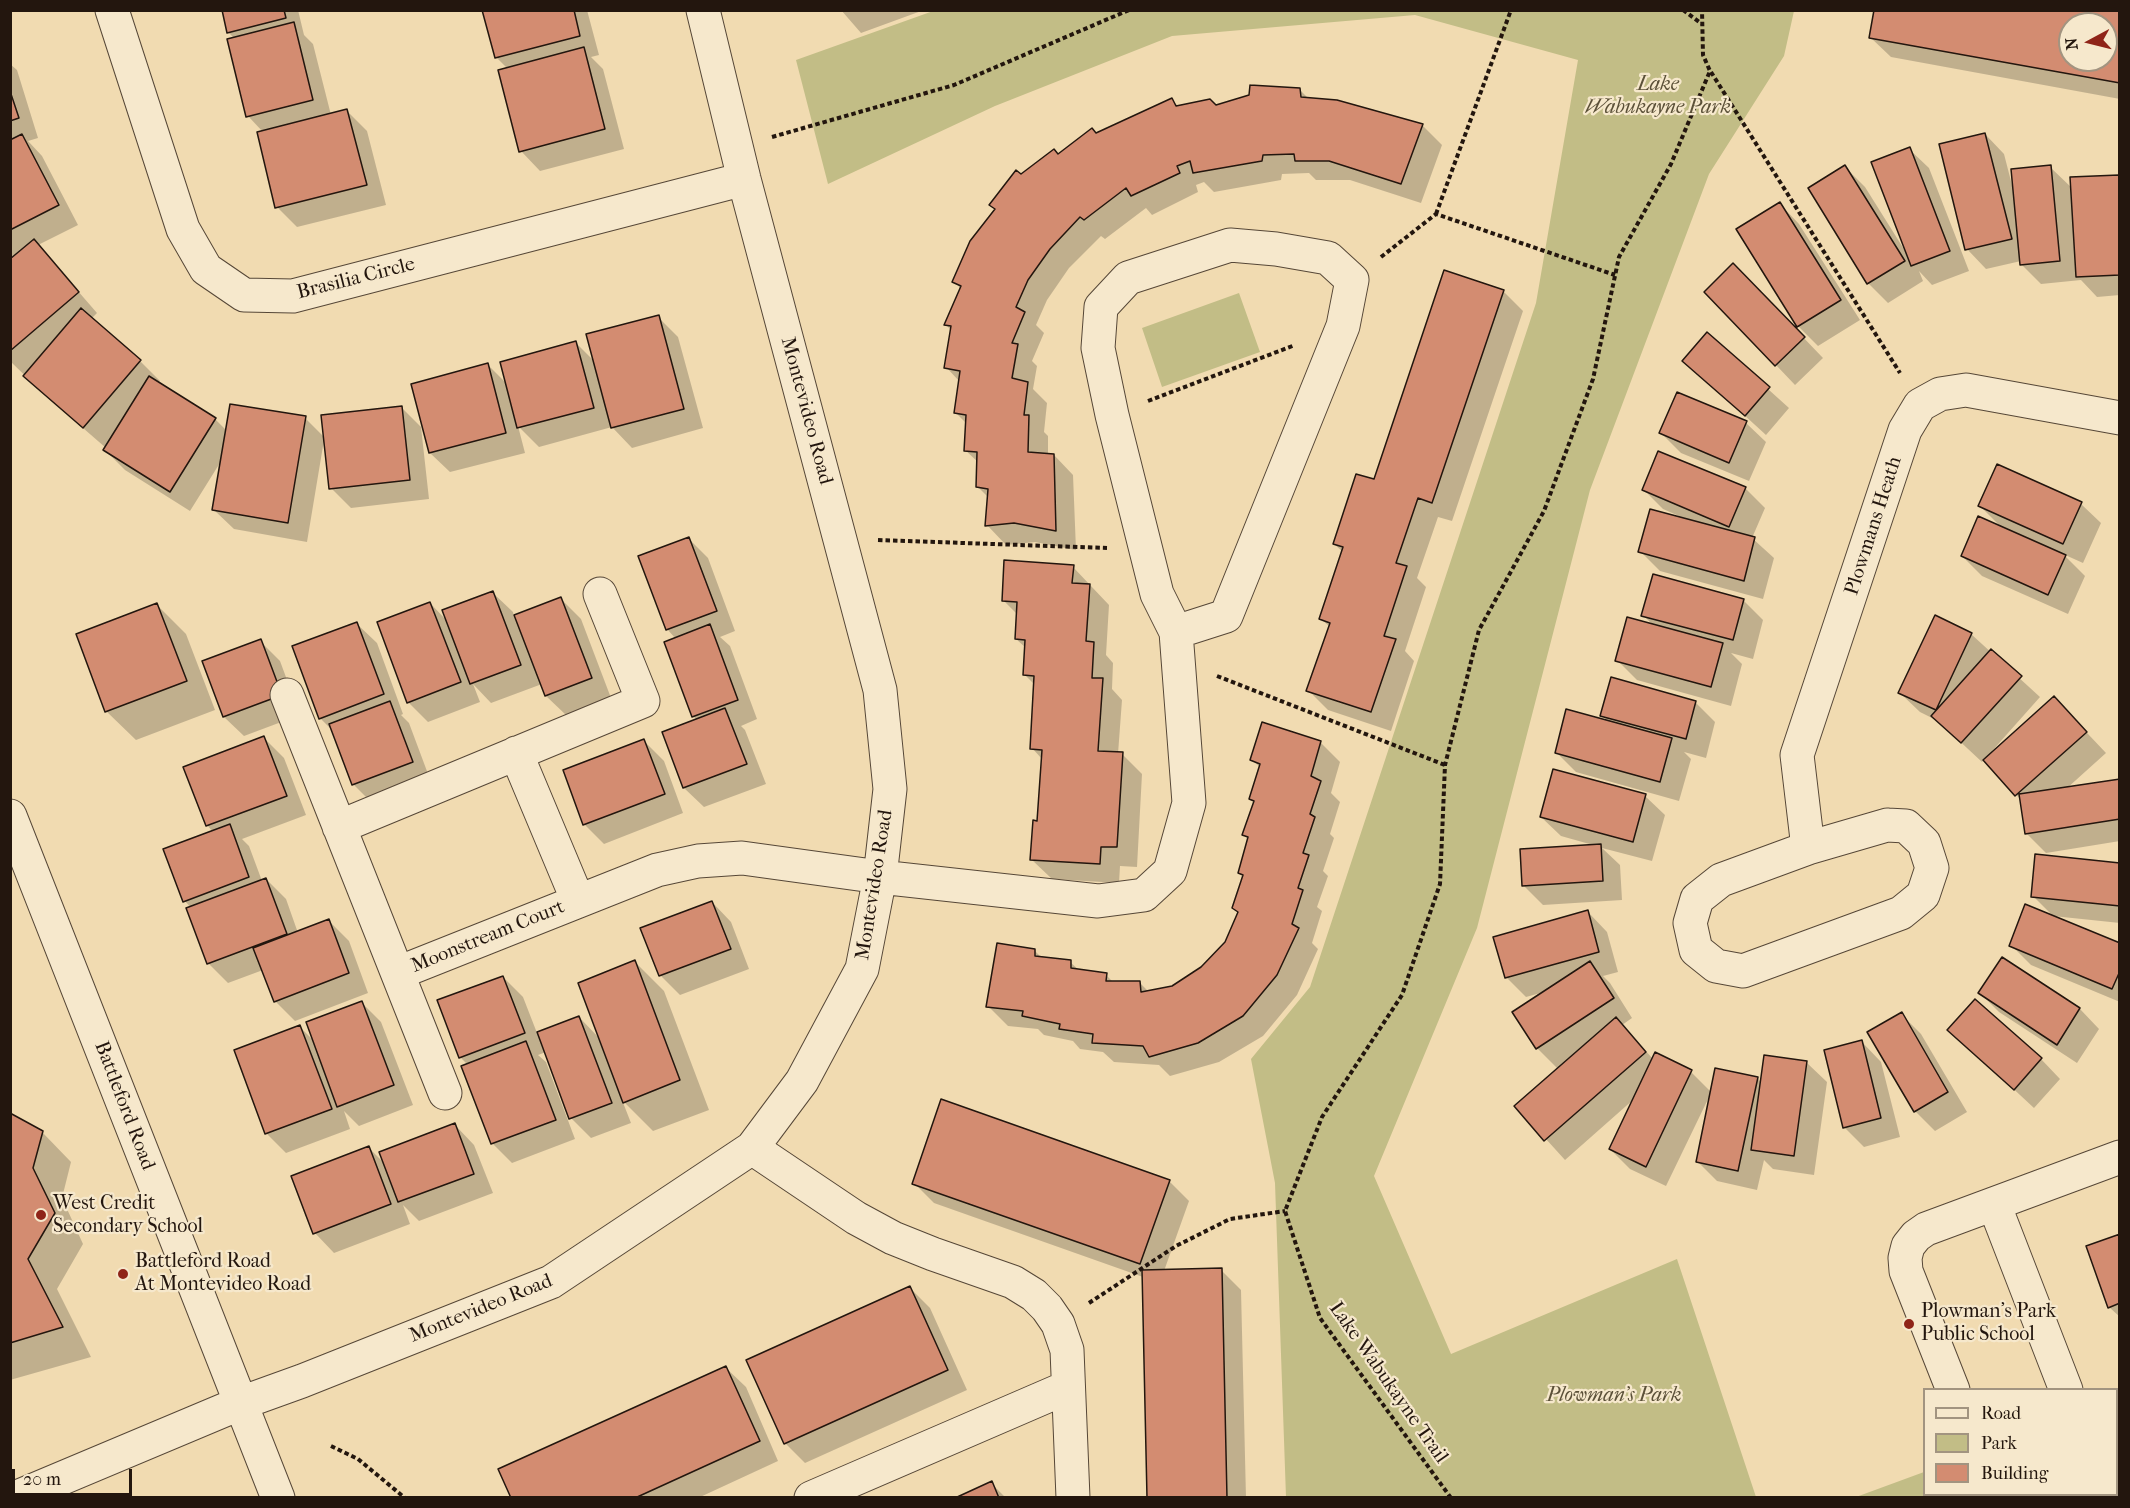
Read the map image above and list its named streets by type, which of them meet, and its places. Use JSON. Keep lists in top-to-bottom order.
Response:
{
  "streets": {
    "street": [
      "Brasilia Circle",
      "Montevideo Road",
      "Plowmans Heath",
      "Moonstream Court",
      "Battleford Road"
    ],
    "path": ["Lake Wabukayne Trail"]
  },
  "crossings": [
    ["Brasilia Circle", "Montevideo Road"],
    ["Montevideo Road", "Moonstream Court"],
    ["Montevideo Road", "Battleford Road"]
  ],
  "parks": ["Lake Wabukayne Park", "Plowman's Park"],
  "places": ["West Credit Secondary School", "Battleford Road At Montevideo Road", "Plowman's Park Public School"],
  "legend": ["Road", "Park", "Building"],
  "scale_bar": "20 m",
  "north": "left"
}
